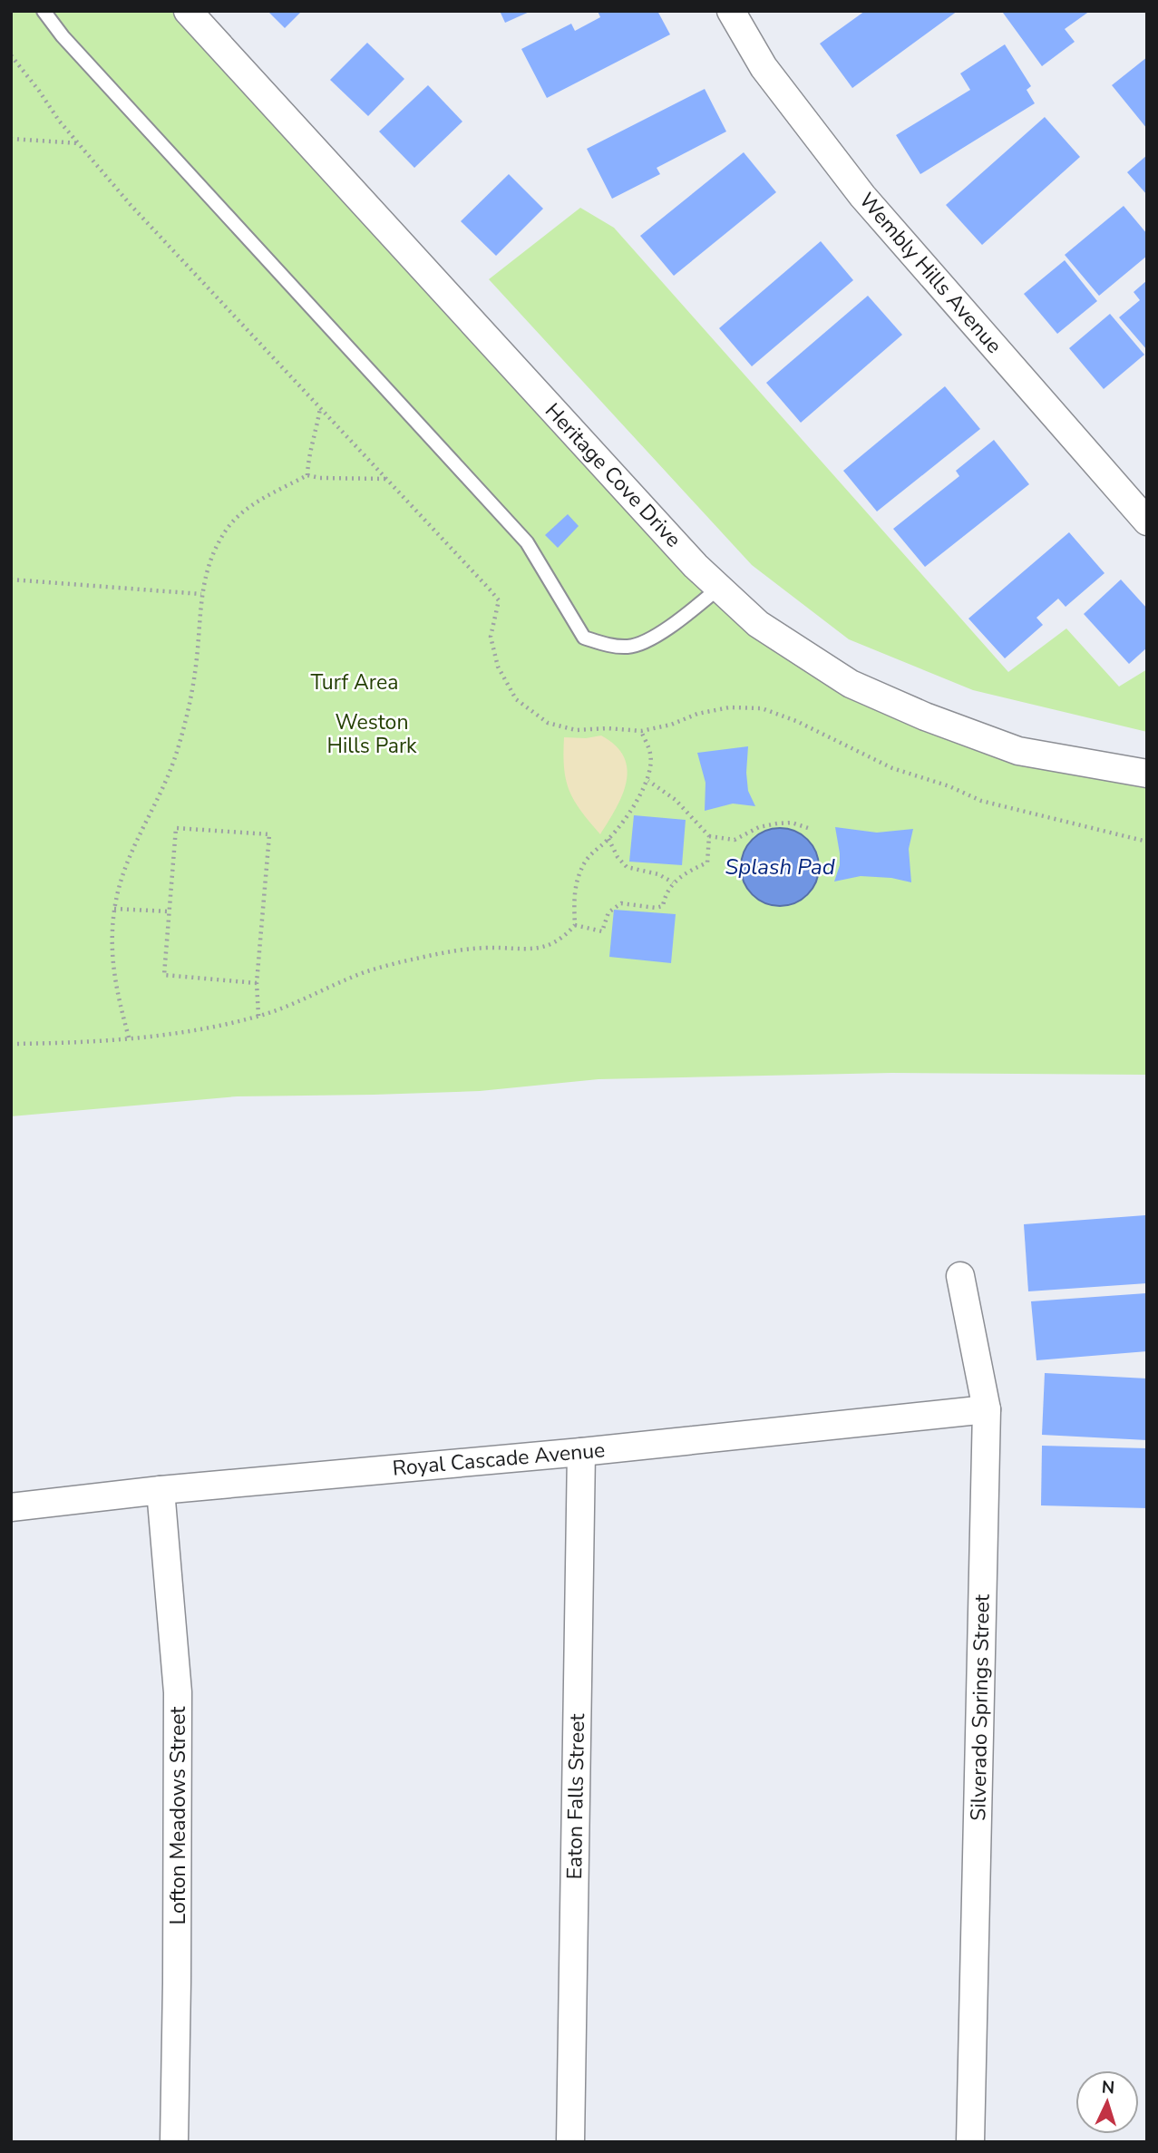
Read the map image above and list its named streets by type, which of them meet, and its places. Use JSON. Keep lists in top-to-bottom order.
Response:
{
  "streets": {
    "street": [
      "Wembly Hills Avenue",
      "Heritage Cove Drive",
      "Royal Cascade Avenue",
      "Silverado Springs Street",
      "Eaton Falls Street",
      "Lofton Meadows Street"
    ]
  },
  "crossings": [
    ["Royal Cascade Avenue", "Silverado Springs Street"],
    ["Royal Cascade Avenue", "Eaton Falls Street"],
    ["Royal Cascade Avenue", "Lofton Meadows Street"]
  ],
  "water": ["Splash Pad"],
  "parks": ["Turf Area", "Weston Hills Park"],
  "north": "top"
}
